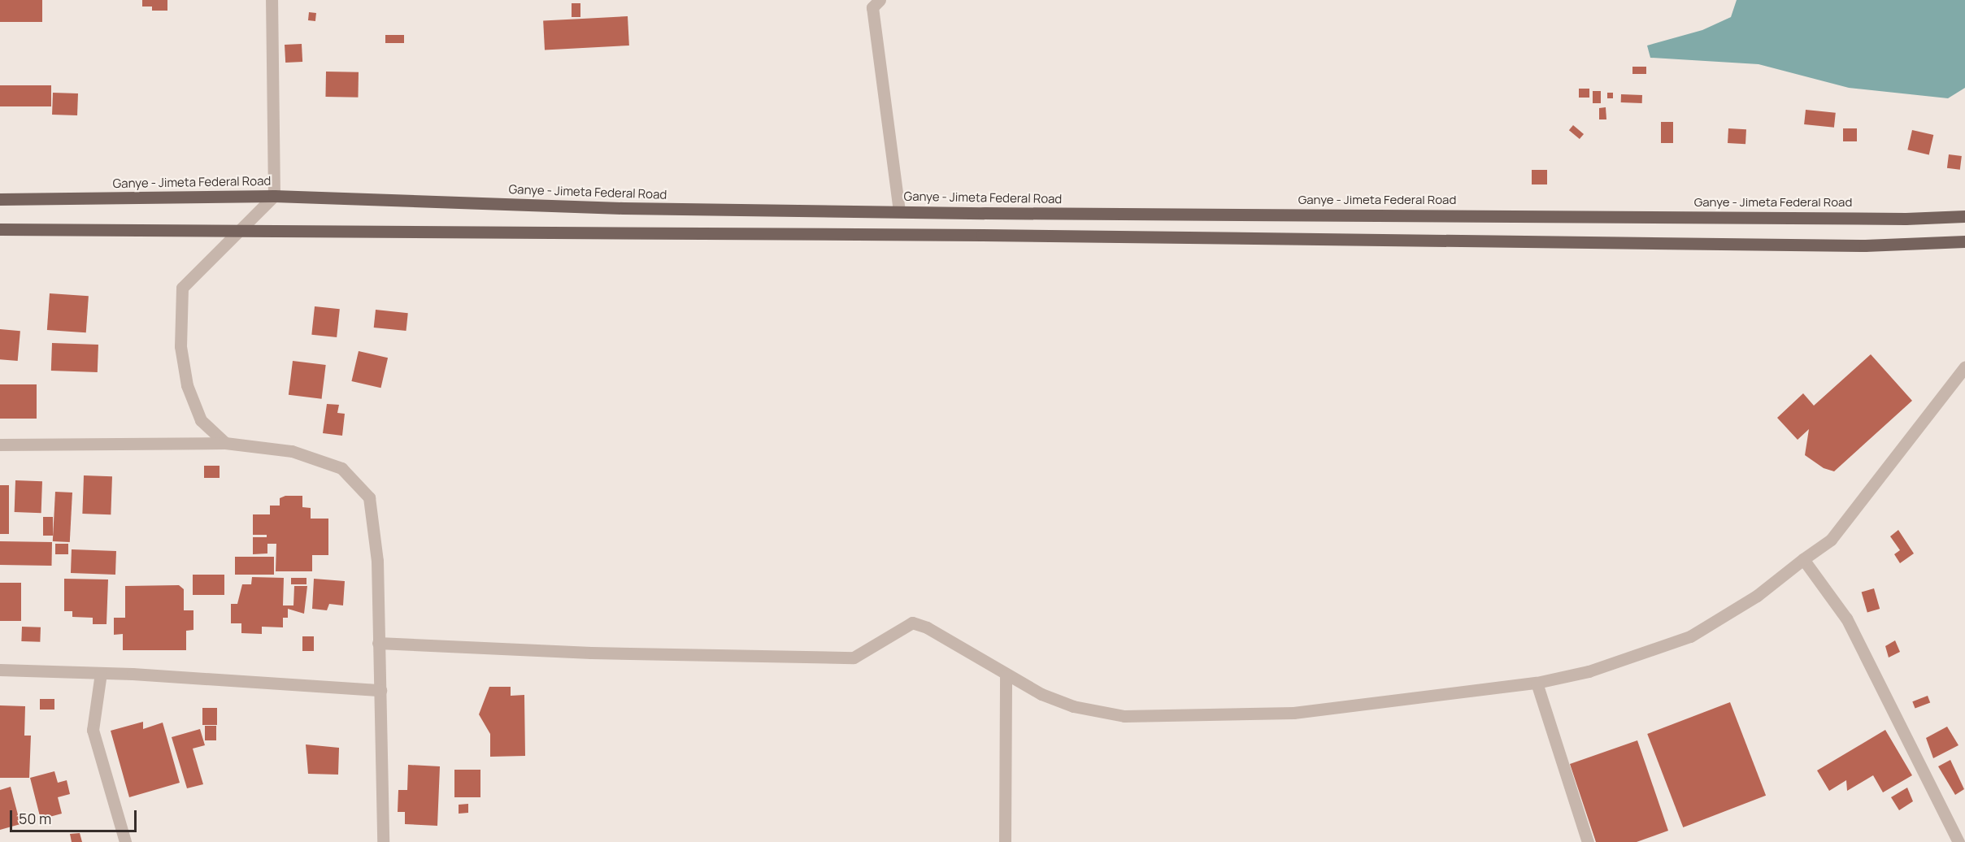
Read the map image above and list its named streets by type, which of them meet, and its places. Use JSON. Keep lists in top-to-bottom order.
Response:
{
  "streets": {
    "main road": ["Ganye - Jimeta Federal Road"]
  },
  "scale_bar": "50 m"
}
